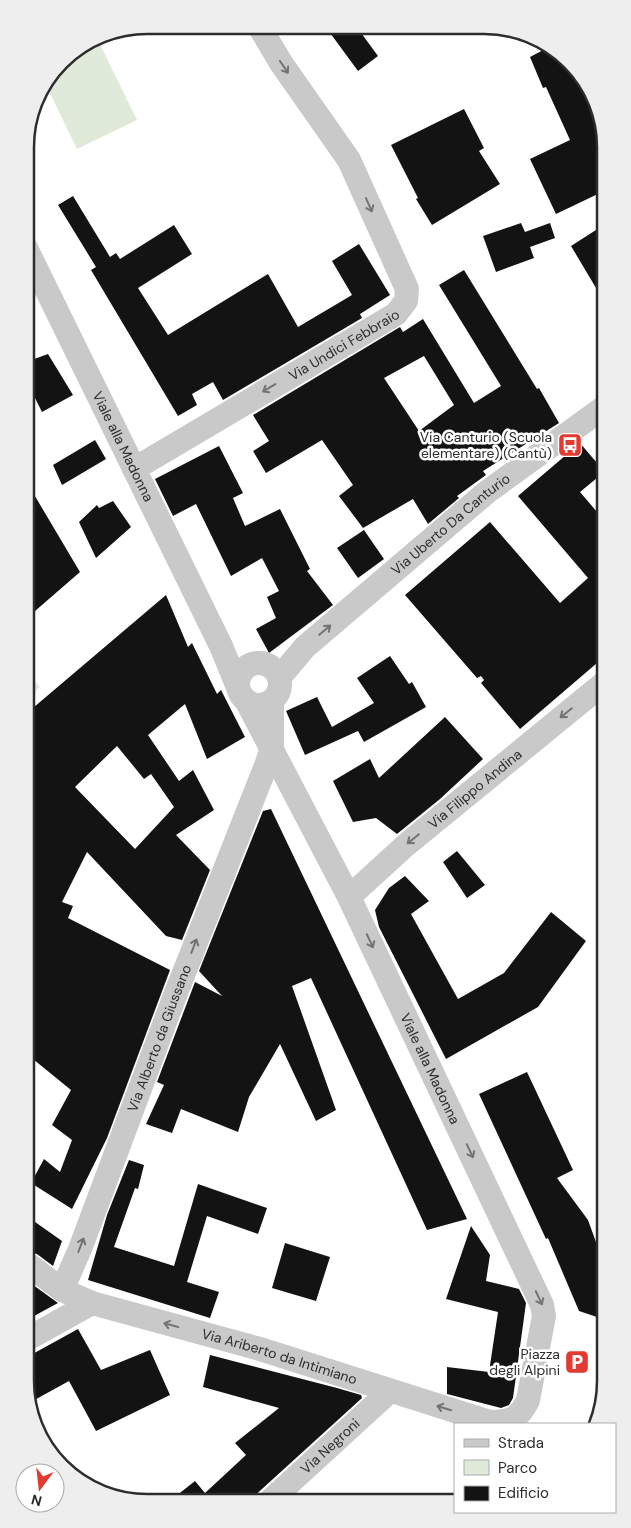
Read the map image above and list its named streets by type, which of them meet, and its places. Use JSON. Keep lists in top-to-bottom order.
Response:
{
  "streets": {
    "street": [
      "Via Undici Febbraio",
      "Viale alla Madonna",
      "Via Uberto Da Canturio",
      "Via Filippo Andina",
      "Via Alberto da Giussano",
      "Via Ariberto da Intimiano",
      "Via Negroni"
    ]
  },
  "crossings": [
    ["Via Undici Febbraio", "Viale alla Madonna"],
    ["Viale alla Madonna", "Via Uberto Da Canturio"],
    ["Viale alla Madonna", "Via Filippo Andina"],
    ["Viale alla Madonna", "Via Alberto da Giussano"],
    ["Viale alla Madonna", "Via Ariberto da Intimiano"],
    ["Via Alberto da Giussano", "Via Ariberto da Intimiano"],
    ["Via Ariberto da Intimiano", "Via Negroni"]
  ],
  "one_way": [
    "Viale alla Madonna",
    "Via Uberto Da Canturio",
    "Via Filippo Andina",
    "Via Alberto da Giussano",
    "Via Ariberto da Intimiano"
  ],
  "places": {
    "bus stop": ["Via Canturio (Scuola elementare) (Cantù)"],
    "parking": ["Piazza degli Alpini"]
  },
  "legend": ["Strada", "Parco", "Edificio"],
  "north": "bottom"
}
